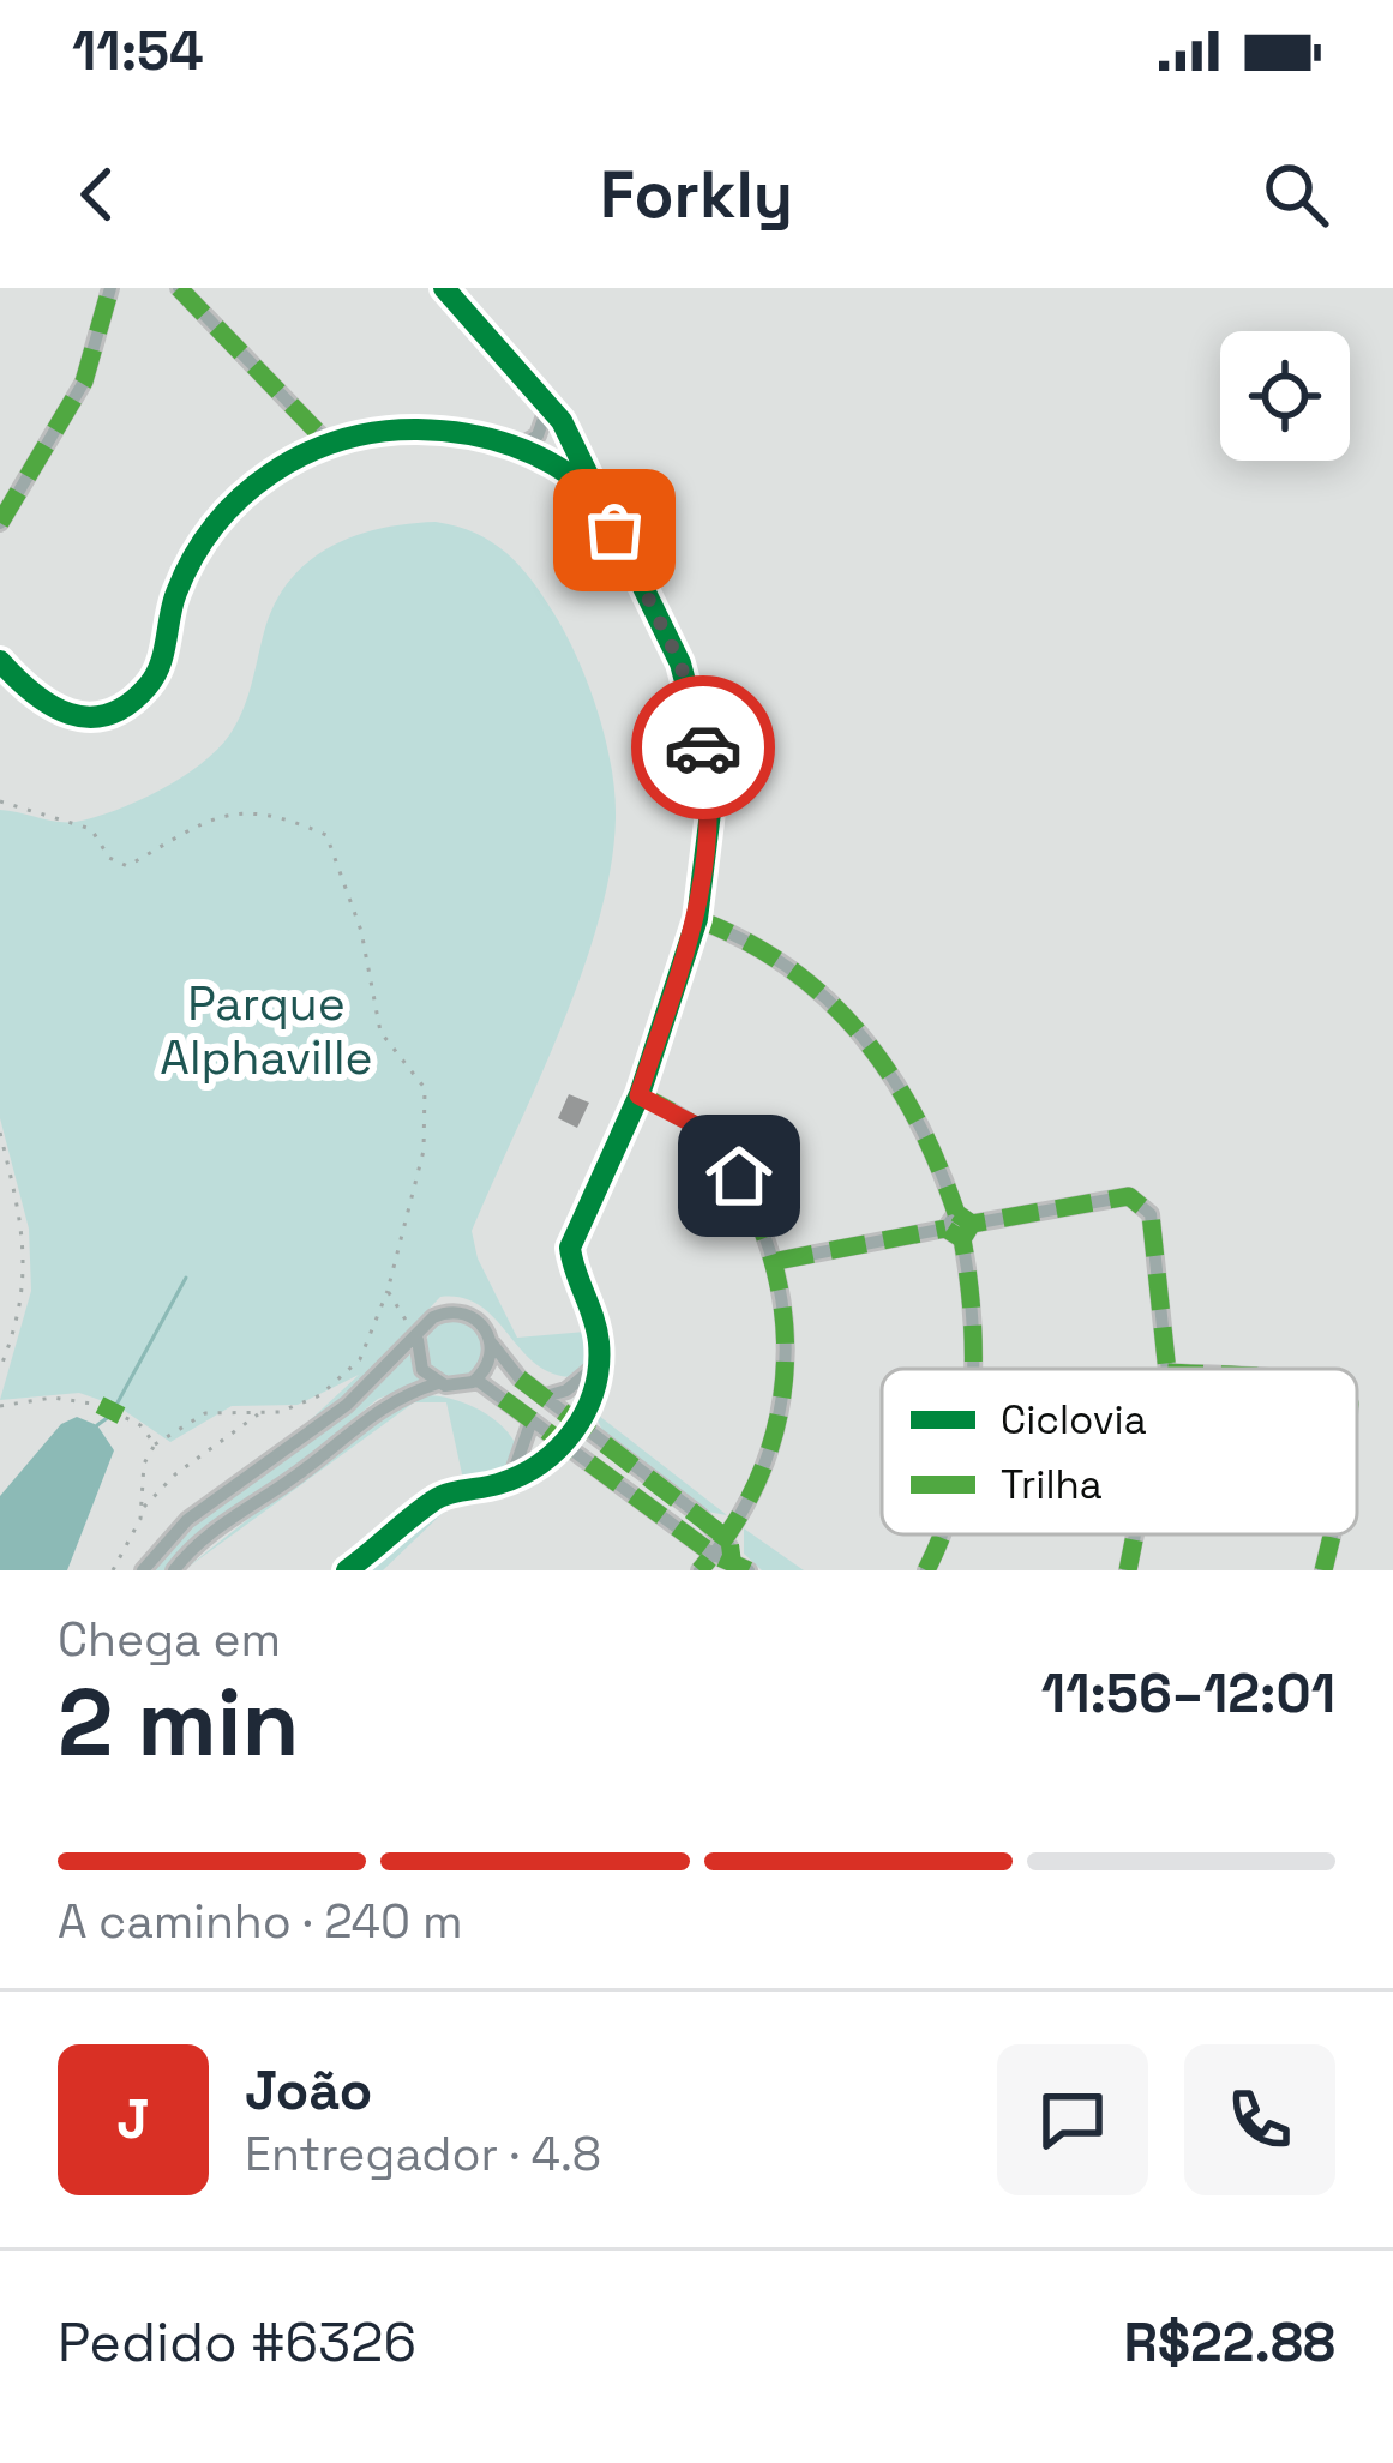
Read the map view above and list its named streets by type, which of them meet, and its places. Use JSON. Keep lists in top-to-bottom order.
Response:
{
  "parks": ["Parque Alphaville"],
  "legend": ["Ciclovia", "Trilha"],
  "page": {
    "status": "11:54",
    "header": "Forkly",
    "heading": ["2 min", "Chega em", "11:56–12:01"],
    "panel": [
      "João",
      "Entregador · 4.8",
      "Pedido #6326",
      "R$22.88"
    ],
    "bar": "A caminho · 240 m",
    "round": "J"
  }
}
